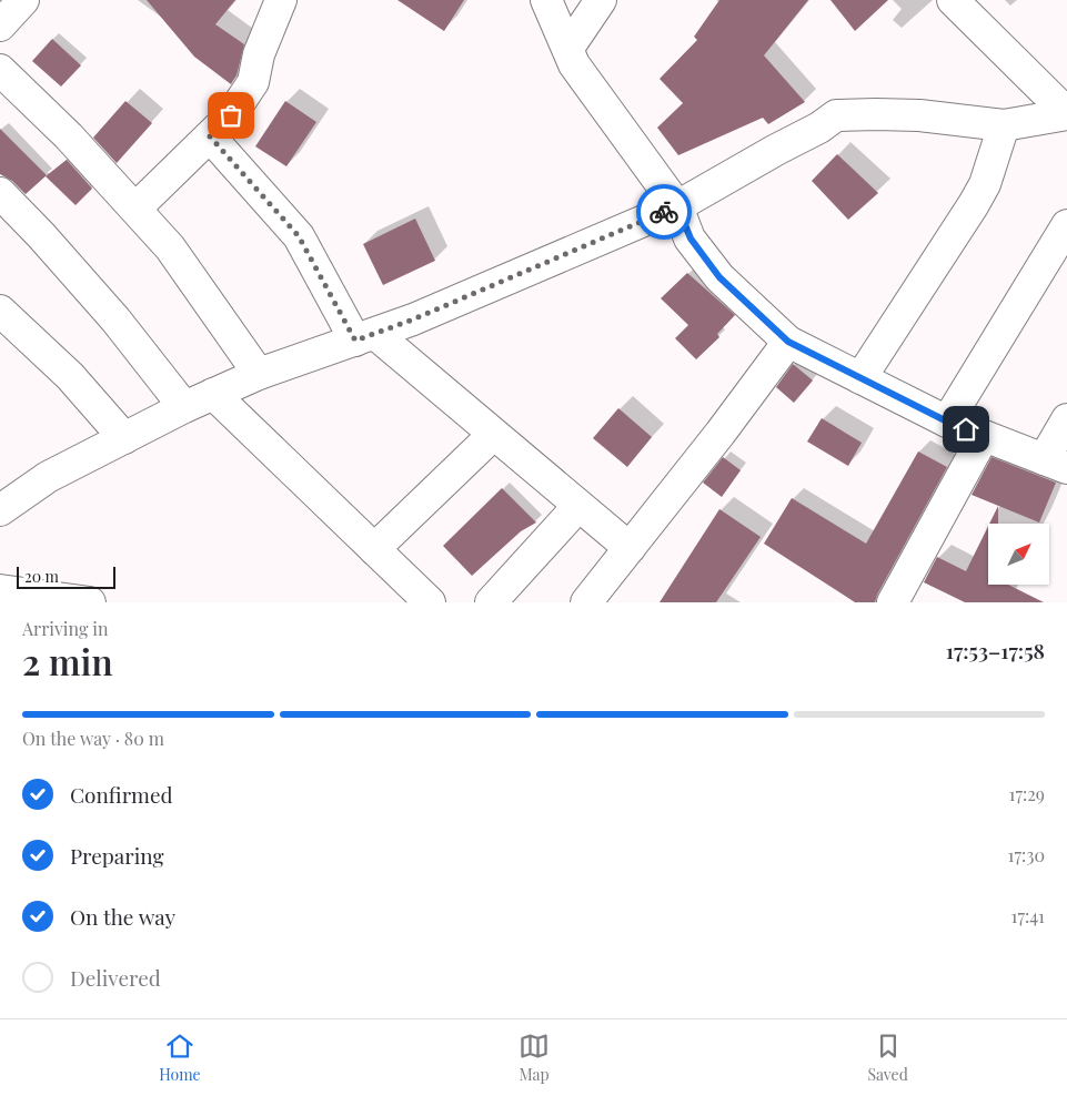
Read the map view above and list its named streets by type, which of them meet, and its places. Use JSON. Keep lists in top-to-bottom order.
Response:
{
  "scale_bar": "20 m",
  "north": "top right",
  "page": {
    "scale": "20 m",
    "heading": ["2 min", "Arriving in", "17:53–17:58"],
    "bar": "On the way · 80 m",
    "list": [
      ["Confirmed", "17:29"],
      ["Preparing", "17:30"],
      ["On the way", "17:41"],
      "Delivered"
    ],
    "tabs": ["Home", "Map", "Saved"]
  }
}
